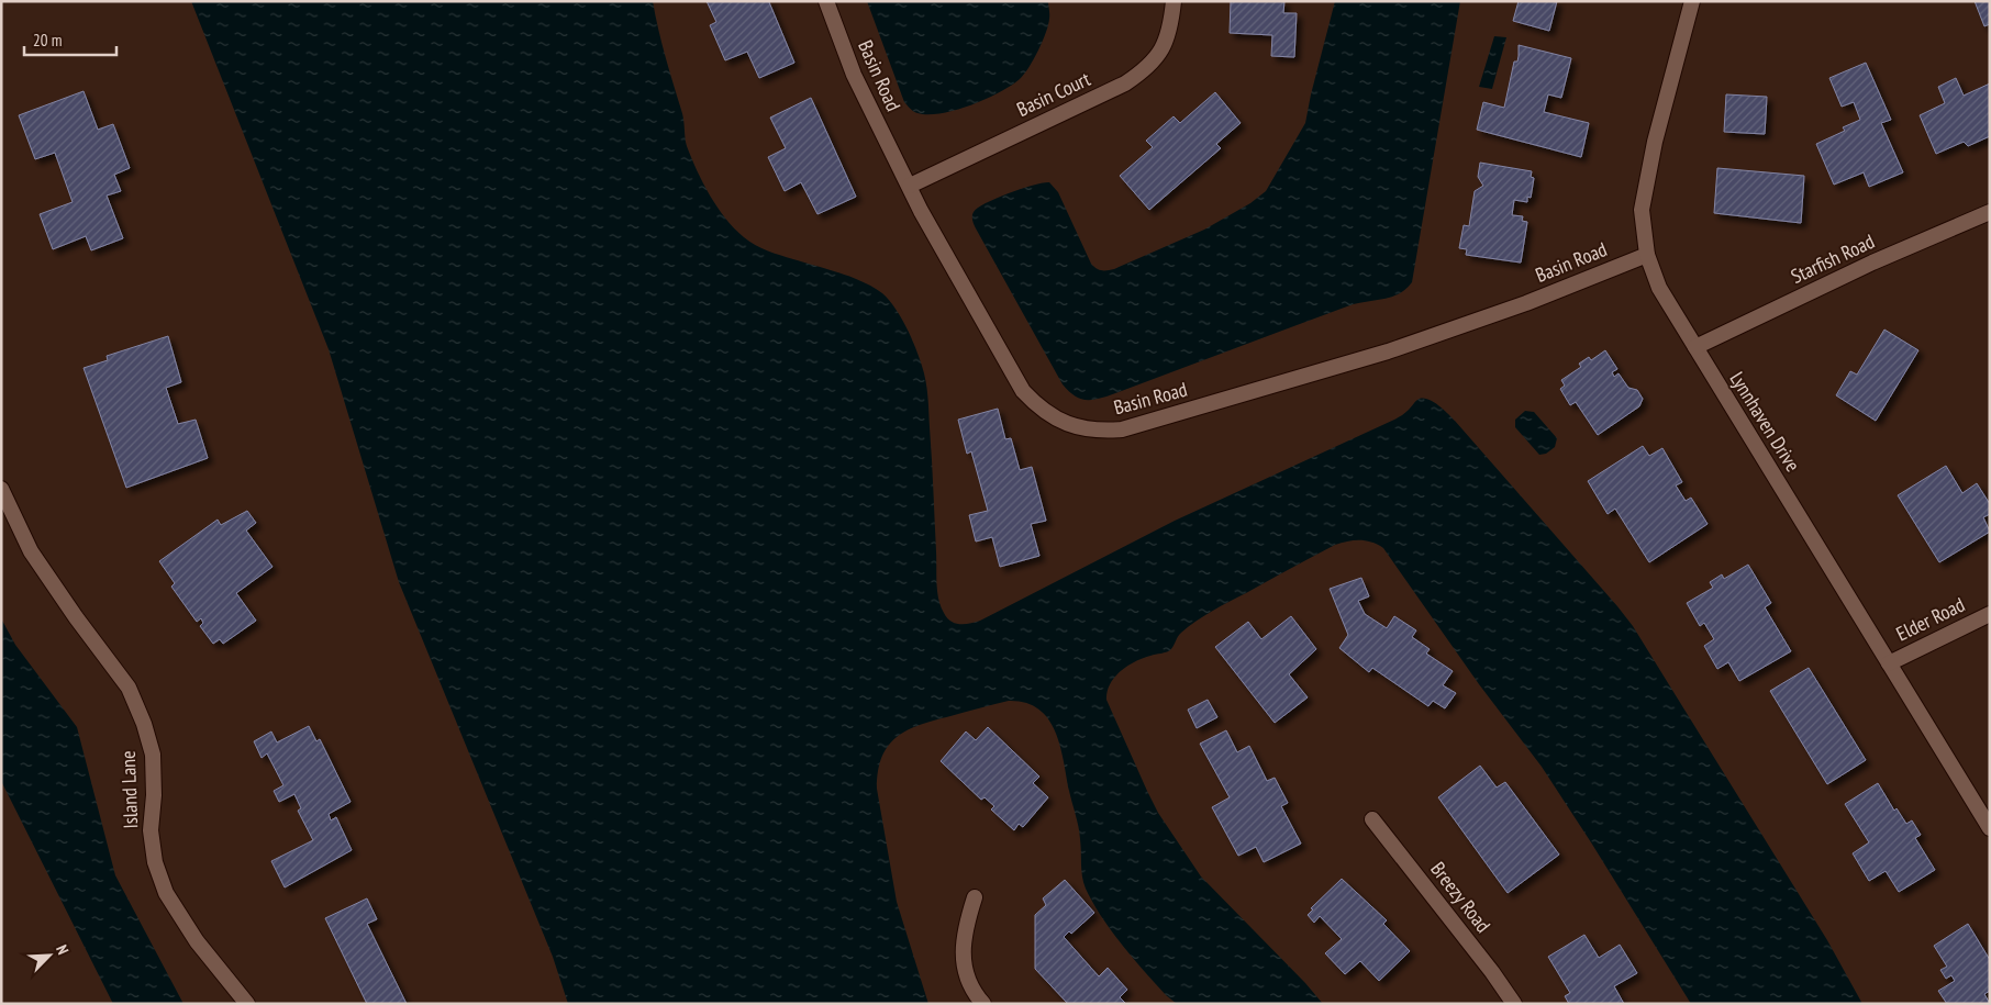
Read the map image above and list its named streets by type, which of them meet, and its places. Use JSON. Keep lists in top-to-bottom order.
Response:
{
  "streets": {
    "street": [
      "Basin Road",
      "Basin Court",
      "Starfish Road",
      "Lynnhaven Drive",
      "Elder Road",
      "Island Lane",
      "Breezy Road"
    ]
  },
  "crossings": [
    ["Basin Road", "Basin Court"],
    ["Basin Road", "Lynnhaven Drive"],
    ["Starfish Road", "Lynnhaven Drive"],
    ["Lynnhaven Drive", "Elder Road"]
  ],
  "scale_bar": "20 m",
  "north": "top right"
}
